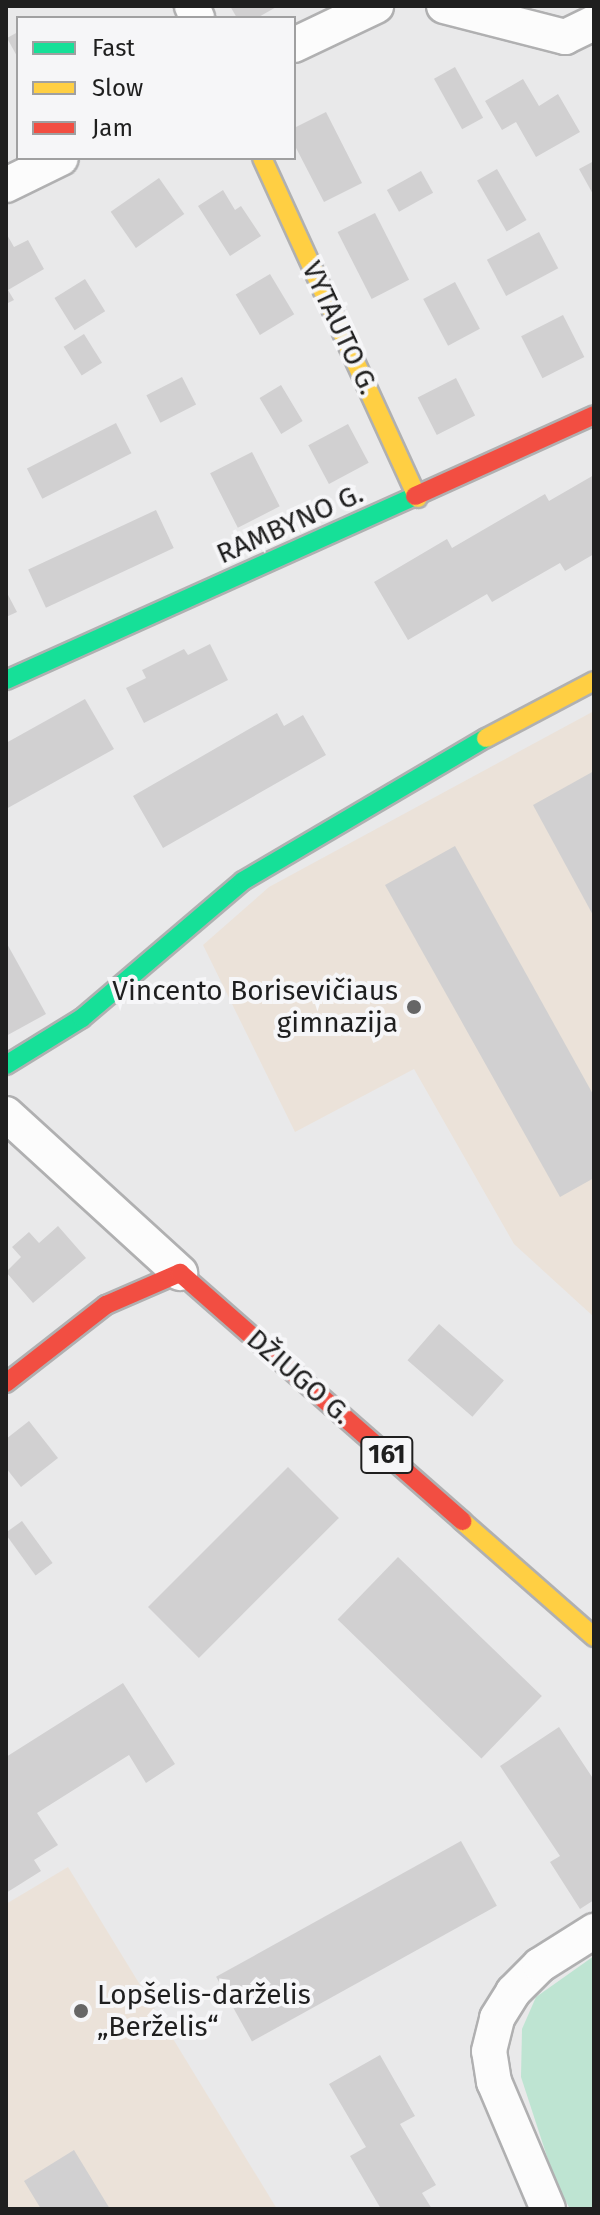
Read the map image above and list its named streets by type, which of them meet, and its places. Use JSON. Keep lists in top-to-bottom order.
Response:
{
  "streets": {
    "street": [
      "VYTAUTO G.",
      "RAMBYNO G.",
      "DŽIUGO G.",
      "161"
    ]
  },
  "crossings": [
    ["VYTAUTO G.", "RAMBYNO G."]
  ],
  "places": ["Vincento Borisevičiaus gimnazija", "Lopšelis-darželis „Berželis“"],
  "legend": ["Fast", "Slow", "Jam"]
}
